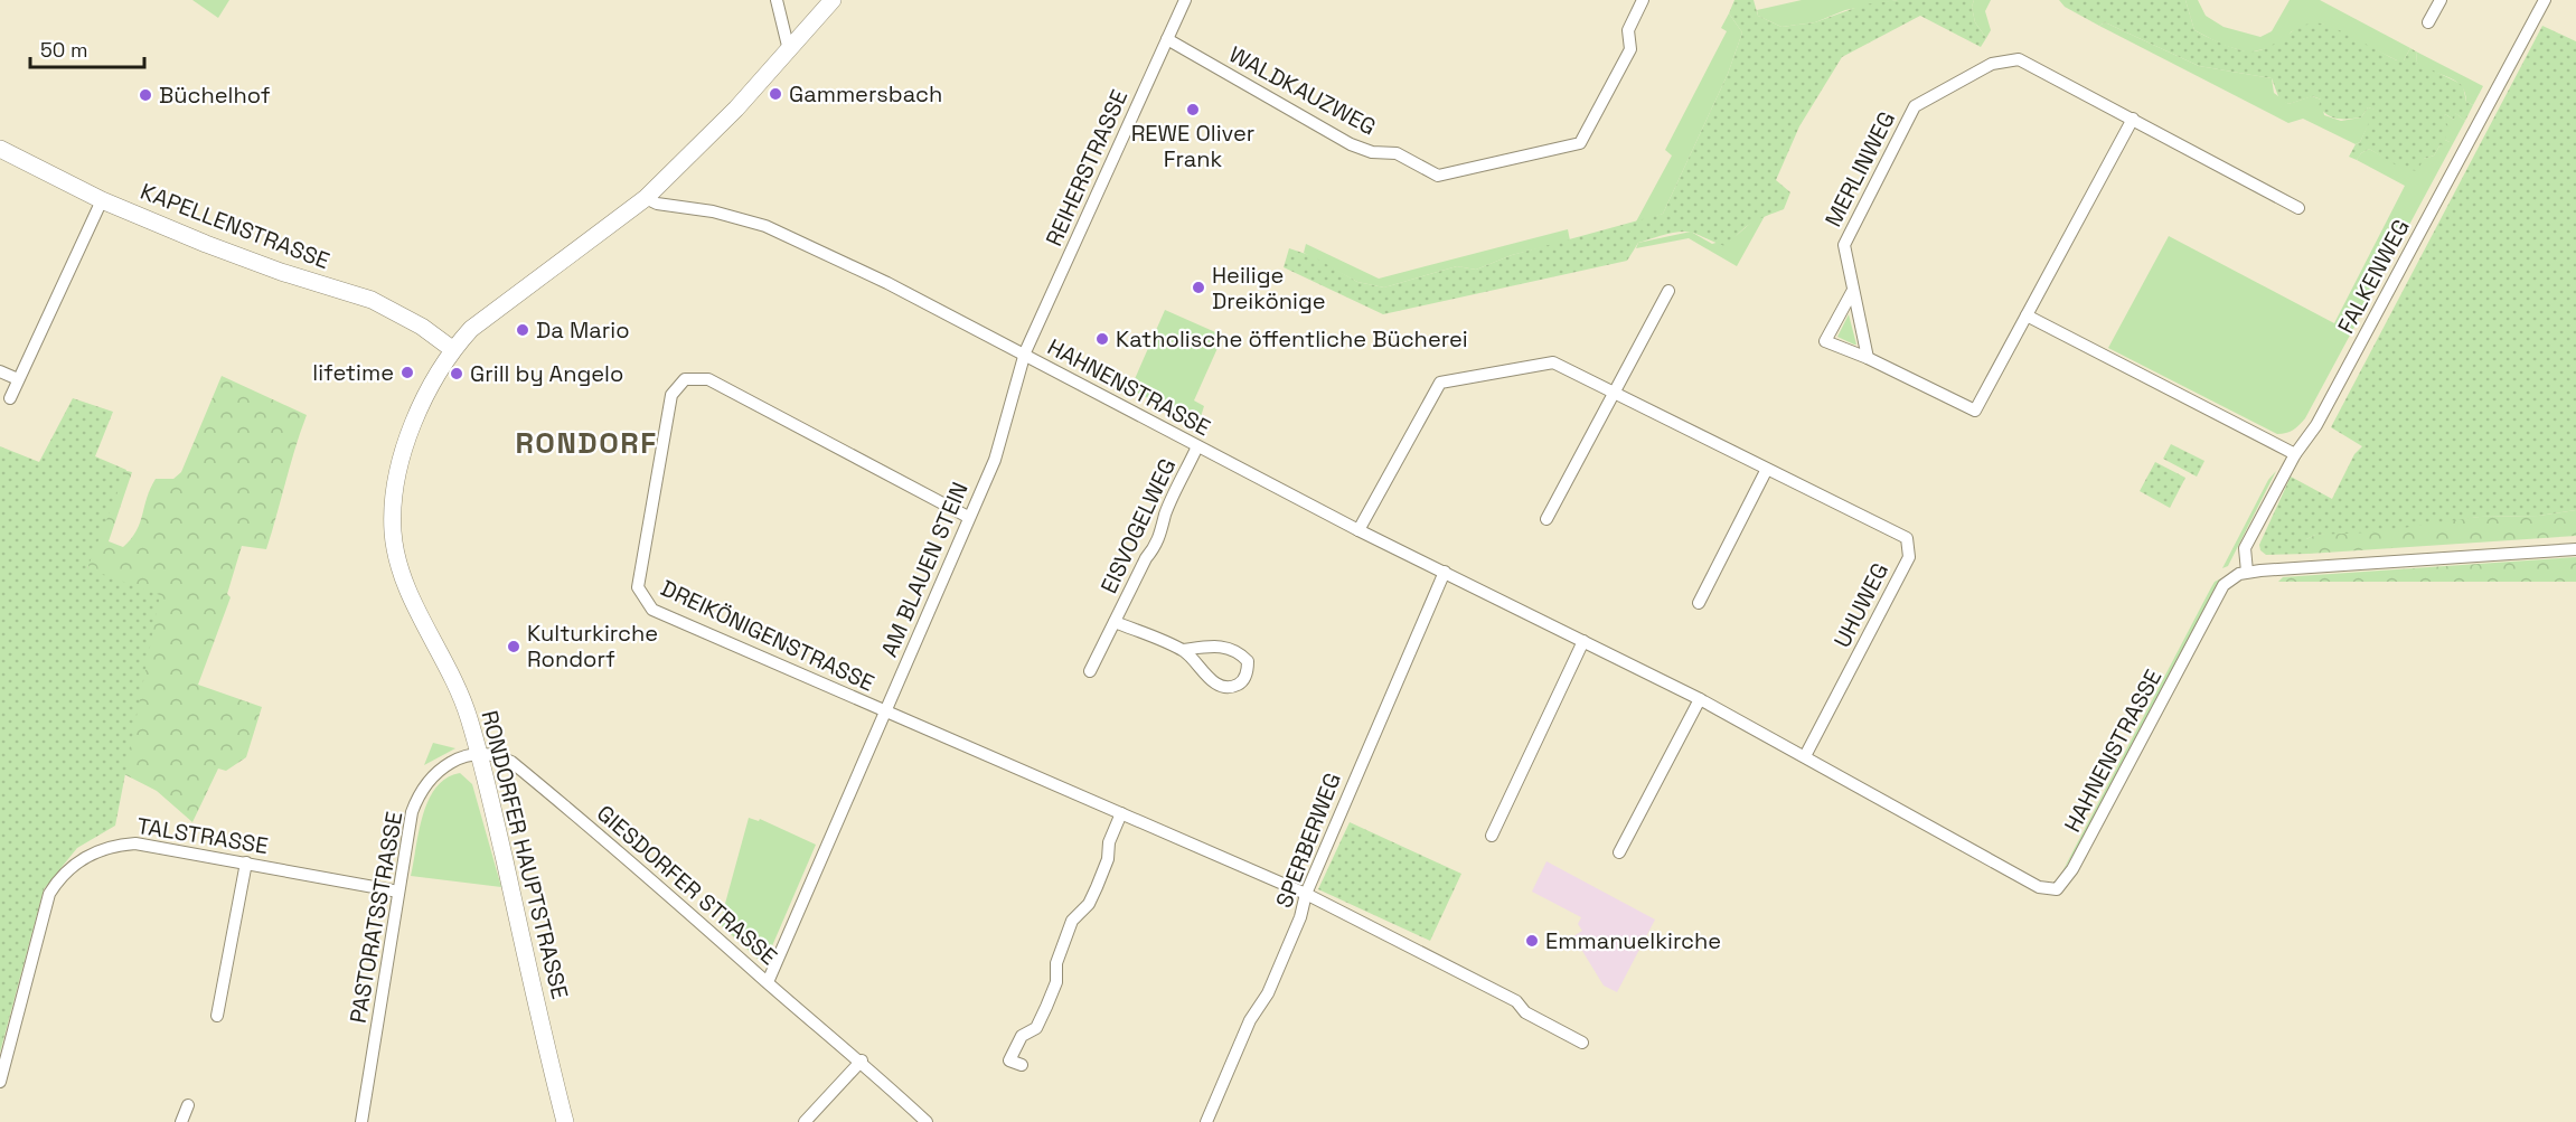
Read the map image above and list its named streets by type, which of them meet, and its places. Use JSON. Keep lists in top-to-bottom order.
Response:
{
  "streets": {
    "main road": ["KAPELLENSTRASSE", "RONDORFER HAUPTSTRASSE"],
    "street": [
      "WALDKAUZWEG",
      "REIHERSTRASSE",
      "MERLINWEG",
      "FALKENWEG",
      "HAHNENSTRASSE",
      "EISVOGELWEG",
      "AM BLAUEN STEIN",
      "UHUWEG",
      "DREIKÖNIGENSTRASSE",
      "TALSTRASSE",
      "SPERBERWEG",
      "GIESDORFER STRASSE",
      "PASTORATSSTRASSE"
    ]
  },
  "crossings": [
    ["WALDKAUZWEG", "REIHERSTRASSE"],
    ["REIHERSTRASSE", "HAHNENSTRASSE"],
    ["REIHERSTRASSE", "AM BLAUEN STEIN"],
    ["KAPELLENSTRASSE", "RONDORFER HAUPTSTRASSE"],
    ["FALKENWEG", "HAHNENSTRASSE"],
    ["HAHNENSTRASSE", "EISVOGELWEG"],
    ["HAHNENSTRASSE", "AM BLAUEN STEIN"],
    ["HAHNENSTRASSE", "UHUWEG"],
    ["HAHNENSTRASSE", "SPERBERWEG"],
    ["HAHNENSTRASSE", "RONDORFER HAUPTSTRASSE"],
    ["AM BLAUEN STEIN", "DREIKÖNIGENSTRASSE"],
    ["AM BLAUEN STEIN", "GIESDORFER STRASSE"],
    ["DREIKÖNIGENSTRASSE", "SPERBERWEG"],
    ["TALSTRASSE", "PASTORATSSTRASSE"],
    ["RONDORFER HAUPTSTRASSE", "GIESDORFER STRASSE"],
    ["RONDORFER HAUPTSTRASSE", "PASTORATSSTRASSE"],
    ["GIESDORFER STRASSE", "PASTORATSSTRASSE"]
  ],
  "districts": ["RONDORF"],
  "places": [
    "Gammersbach",
    "Büchelhof",
    "REWE Oliver Frank",
    "Heilige Dreikönige",
    "Da Mario",
    "Katholische öffentliche Bücherei",
    "lifetime",
    "Grill by Angelo",
    "Kulturkirche Rondorf",
    "Emmanuelkirche"
  ],
  "scale_bar": "50 m"
}
